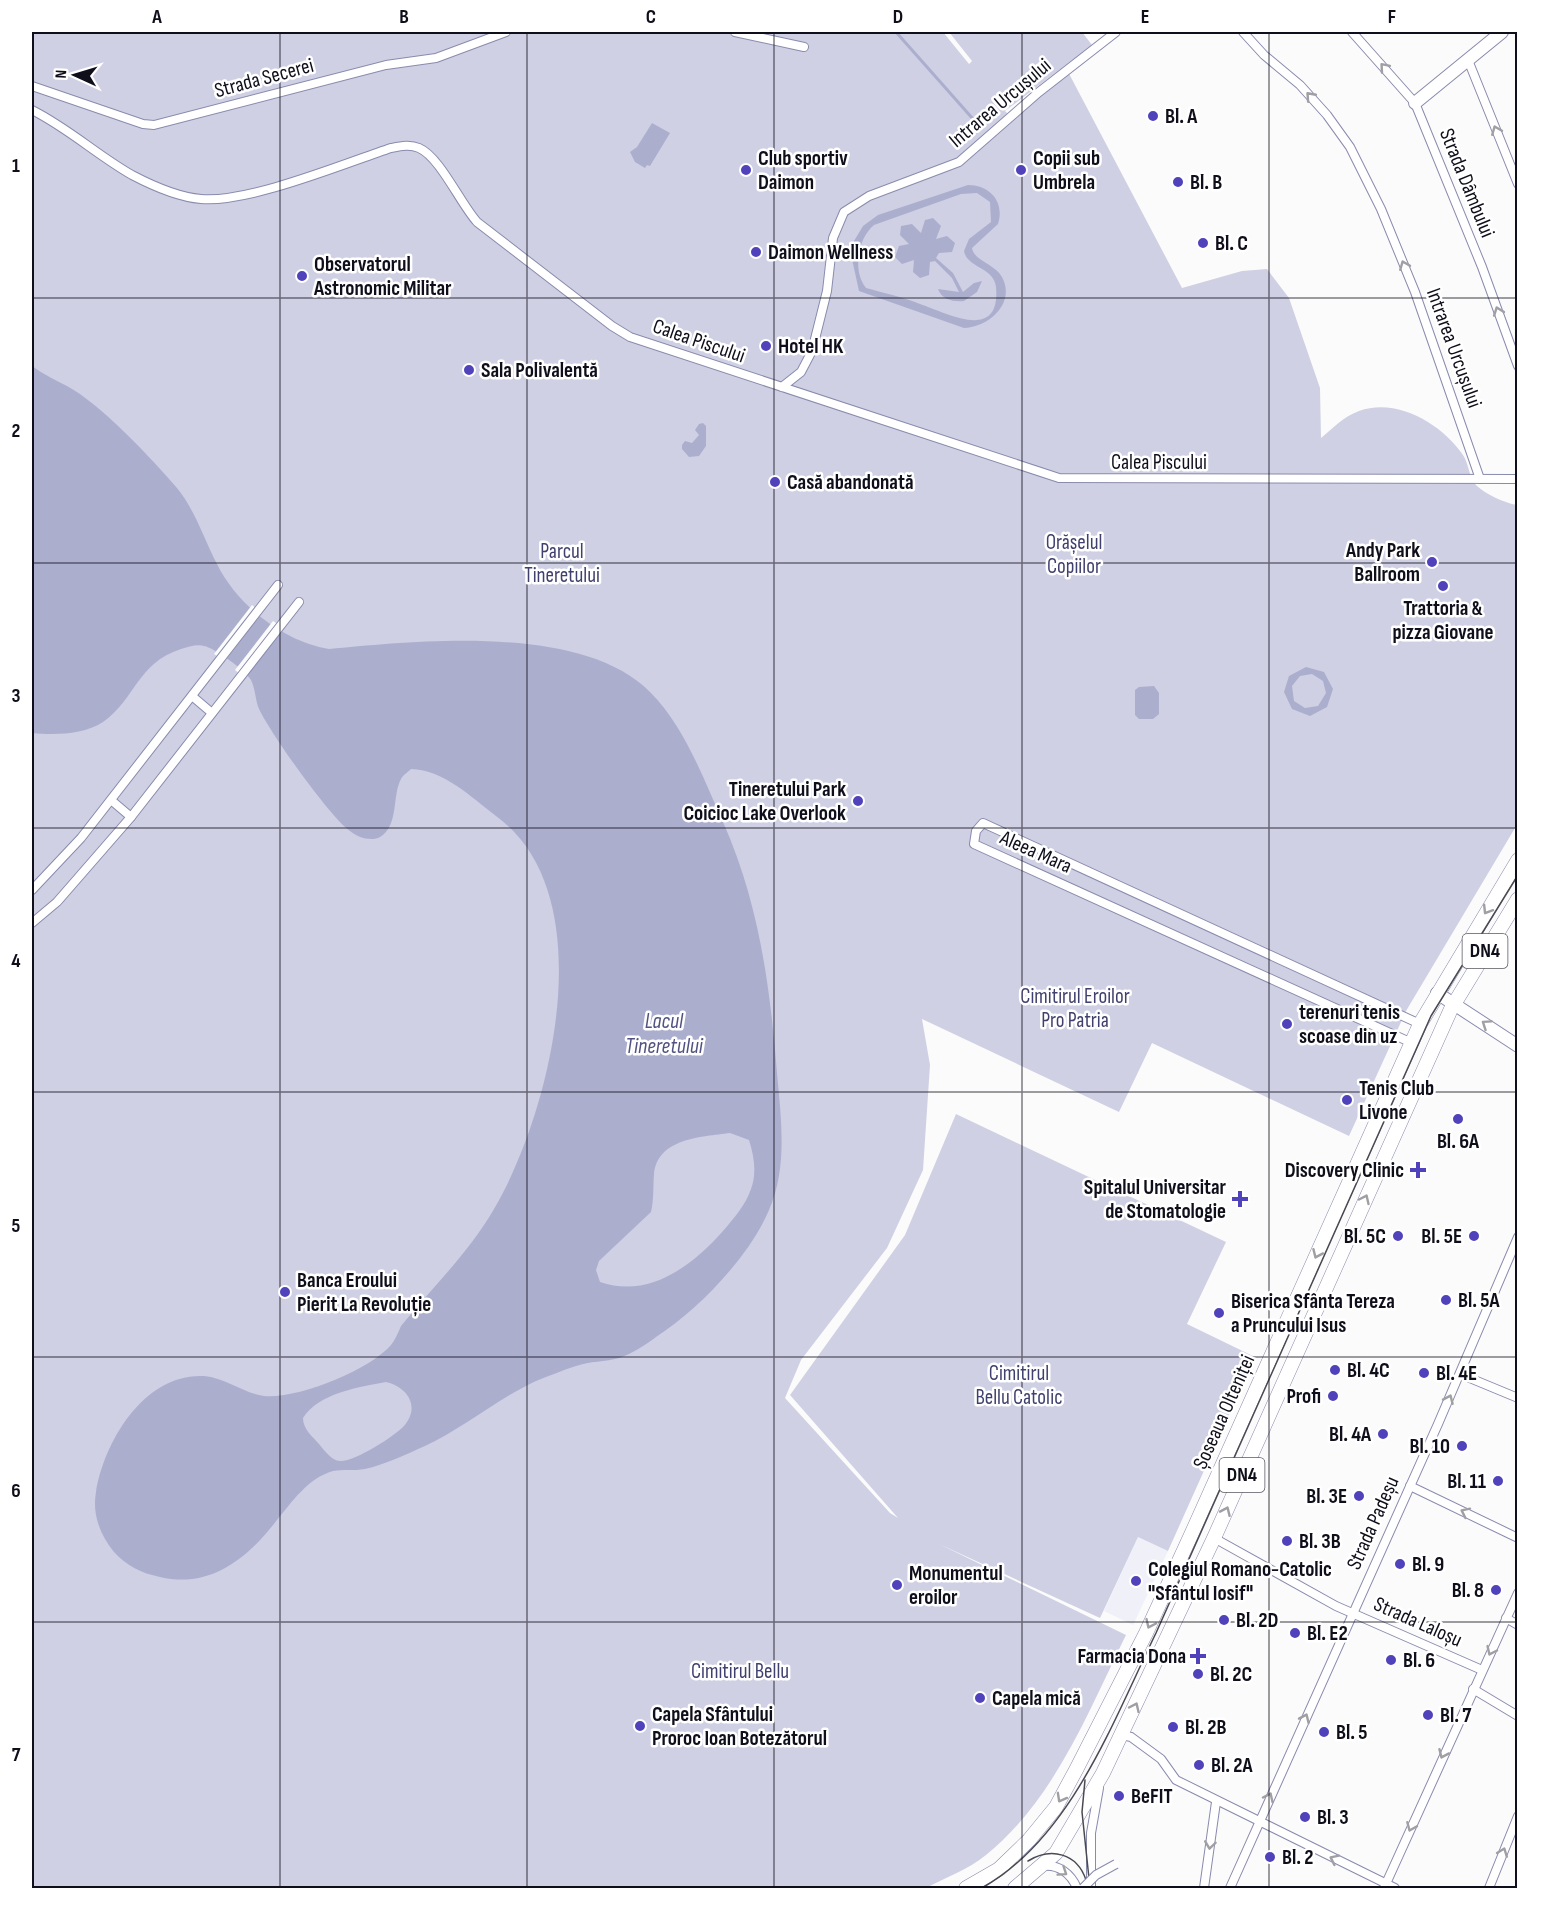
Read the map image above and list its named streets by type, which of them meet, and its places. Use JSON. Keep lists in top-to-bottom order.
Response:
{
  "streets": {
    "main road": ["DN4", "Șoseaua Olteniței"],
    "street": [
      "Strada Secerei",
      "Intrarea Urcușului",
      "Strada Dâmbului",
      "Calea Piscului",
      "Aleea Mara",
      "Strada Padeșu",
      "Strada Laloșu"
    ]
  },
  "crossings": [
    ["Intrarea Urcușului", "Calea Piscului"],
    ["Aleea Mara", "Șoseaua Olteniței"],
    ["Șoseaua Olteniței", "Strada Laloșu"],
    ["Strada Padeșu", "Strada Laloșu"]
  ],
  "one_way": ["Intrarea Urcușului", "Strada Padeșu"],
  "water": ["Lacul Tineretului"],
  "parks": [
    "Orășelul Copiilor",
    "Parcul Tineretului",
    "Cimitirul Eroilor Pro Patria",
    "Cimitirul Bellu Catolic",
    "Cimitirul Bellu"
  ],
  "places": {
    "other": [
      "Bl. A",
      "Club sportiv Daimon",
      "Copii sub Umbrela",
      "Bl. B",
      "Bl. C",
      "Daimon Wellness",
      "Observatorul Astronomic Militar",
      "Hotel HK",
      "Sala Polivalentă",
      "Casă abandonată",
      "Andy Park Ballroom",
      "Trattoria & pizza Giovane",
      "Tineretului Park Coicioc Lake Overlook",
      "terenuri tenis scoase din uz",
      "Tenis Club Livone",
      "Bl. 6A",
      "Bl. 5C",
      "Bl. 5E",
      "Banca Eroului Pierit La Revoluție",
      "Bl. 5A",
      "Biserica Sfânta Tereza a Pruncului Isus",
      "Bl. 4C",
      "Bl. 4E",
      "Profi",
      "Bl. 4A",
      "Bl. 10",
      "Bl. 11",
      "Bl. 3E",
      "Bl. 3B",
      "Bl. 9",
      "Colegiul Romano-Catolic \"Sfântul Iosif\"",
      "Monumentul eroilor",
      "Bl. 8",
      "Bl. 2D",
      "Bl. E2",
      "Bl. 6",
      "Bl. 2C",
      "Capela mică",
      "Bl. 7",
      "Capela Sfântului Proroc Ioan Botezătorul",
      "Bl. 2B",
      "Bl. 5",
      "Bl. 2A",
      "BeFIT",
      "Bl. 3",
      "Bl. 2"
    ],
    "health": ["Discovery Clinic", "Spitalul Universitar de Stomatologie", "Farmacia Dona"]
  },
  "north": "left",
  "grid": {
    "columns": [
      "A",
      "B",
      "C",
      "D",
      "E",
      "F"
    ],
    "rows": [
      "1",
      "2",
      "3",
      "4",
      "5",
      "6",
      "7"
    ]
  }
}
